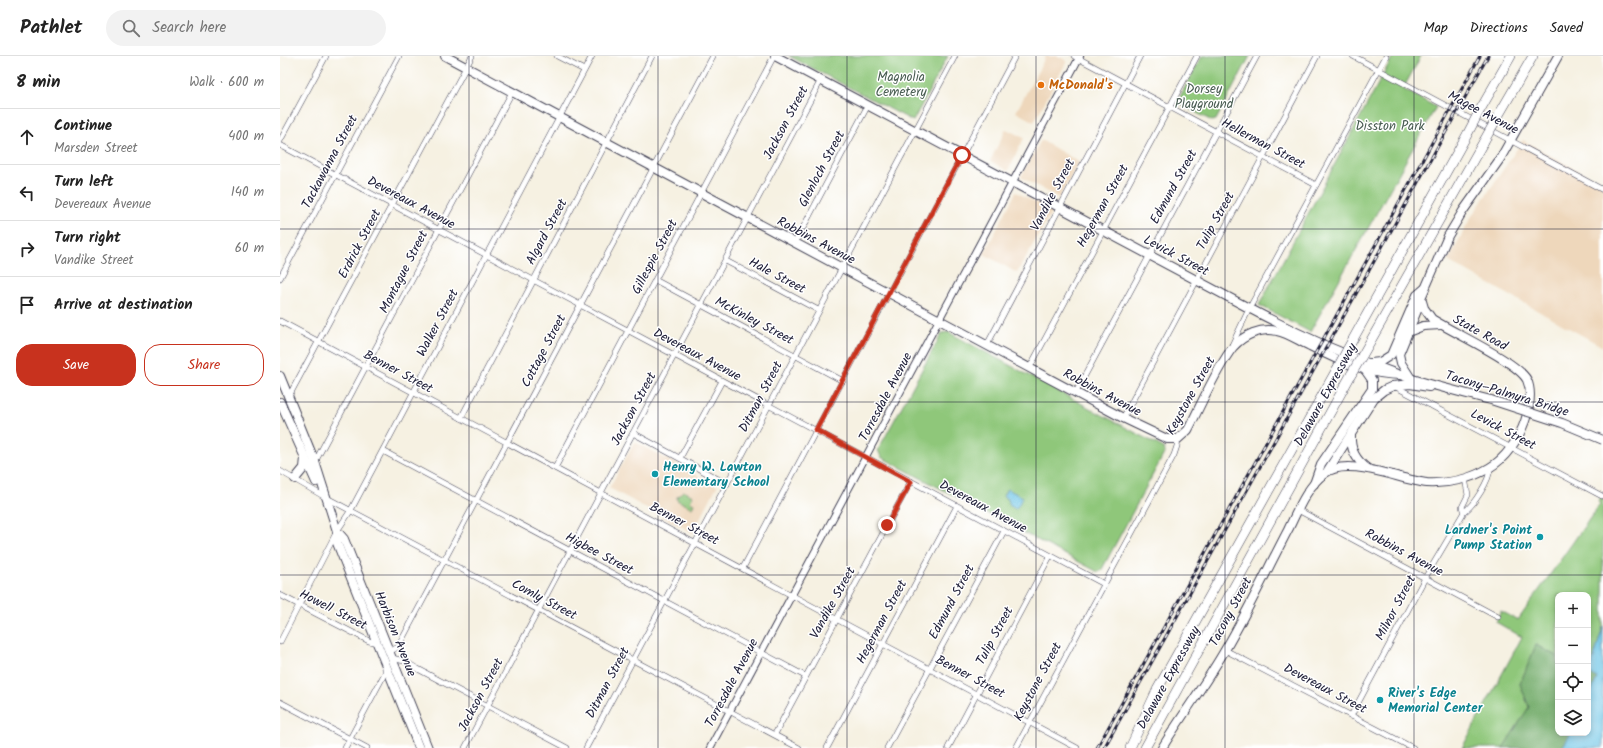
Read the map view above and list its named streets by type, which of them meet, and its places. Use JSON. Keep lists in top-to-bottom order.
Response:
{
  "streets": {
    "highway": ["Delaware Expressway"],
    "main road": [
      "Robbins Avenue",
      "Levick Street",
      "State Road",
      "Tacony–Palmyra Bridge",
      "Keystone Street",
      "Tacony Street",
      "Harbison Avenue"
    ],
    "street": [
      "Magee Avenue",
      "Jackson Street",
      "Hellerman Street",
      "Tackawanna Street",
      "Glenloch Street",
      "Edmund Street",
      "Vandike Street",
      "Devereaux Avenue",
      "Hegerman Street",
      "Tulip Street",
      "Algard Street",
      "Erdrick Street",
      "Gillespie Street",
      "Montague Street",
      "Hale Street",
      "McKinley Street",
      "Walker Street",
      "Cottage Street",
      "Benner Street",
      "Ditman Street",
      "Torresdale Avenue",
      "Higbee Street",
      "Comly Street",
      "Milnor Street",
      "Howell Street",
      "Devereaux Street"
    ]
  },
  "crossings": [
    ["Magee Avenue", "Keystone Street"],
    ["Jackson Street", "Devereaux Avenue"],
    ["Jackson Street", "Robbins Avenue"],
    ["Jackson Street", "Levick Street"],
    ["Jackson Street", "Hale Street"],
    ["Jackson Street", "McKinley Street"],
    ["Jackson Street", "Benner Street"],
    ["Jackson Street", "Higbee Street"],
    ["Jackson Street", "Comly Street"],
    ["Hellerman Street", "Edmund Street"],
    ["Hellerman Street", "Vandike Street"],
    ["Hellerman Street", "Hegerman Street"],
    ["Hellerman Street", "Tulip Street"],
    ["Hellerman Street", "Keystone Street"],
    ["Hellerman Street", "Torresdale Avenue"],
    ["Tackawanna Street", "Devereaux Avenue"],
    ["Glenloch Street", "Robbins Avenue"],
    ["Glenloch Street", "Levick Street"],
    ["Edmund Street", "Devereaux Avenue"],
    ["Edmund Street", "Robbins Avenue"],
    ["Edmund Street", "Levick Street"],
    ["Edmund Street", "Benner Street"],
    ["Vandike Street", "Devereaux Avenue"],
    ["Vandike Street", "Robbins Avenue"],
    ["Vandike Street", "Levick Street"],
    ["Vandike Street", "Benner Street"],
    ["Vandike Street", "Higbee Street"],
    ["Vandike Street", "Comly Street"],
    ["Devereaux Avenue", "Hegerman Street"],
    ["Devereaux Avenue", "Tulip Street"],
    ["Devereaux Avenue", "Algard Street"],
    ["Devereaux Avenue", "Erdrick Street"],
    ["Devereaux Avenue", "Gillespie Street"],
    ["Devereaux Avenue", "Montague Street"],
    ["Devereaux Avenue", "Walker Street"],
    ["Devereaux Avenue", "Cottage Street"],
    ["Devereaux Avenue", "Keystone Street"],
    ["Devereaux Avenue", "Ditman Street"],
    ["Devereaux Avenue", "Torresdale Avenue"],
    ["Hegerman Street", "Robbins Avenue"],
    ["Hegerman Street", "Levick Street"],
    ["Hegerman Street", "Benner Street"],
    ["Tulip Street", "Robbins Avenue"],
    ["Tulip Street", "Levick Street"],
    ["Tulip Street", "Benner Street"],
    ["Algard Street", "Robbins Avenue"],
    ["Algard Street", "Benner Street"],
    ["Robbins Avenue", "Erdrick Street"],
    ["Robbins Avenue", "Gillespie Street"],
    ["Robbins Avenue", "Montague Street"],
    ["Robbins Avenue", "Walker Street"],
    ["Robbins Avenue", "Cottage Street"],
    ["Robbins Avenue", "Keystone Street"],
    ["Robbins Avenue", "Ditman Street"],
    ["Robbins Avenue", "Torresdale Avenue"],
    ["Robbins Avenue", "Milnor Street"],
    ["Robbins Avenue", "Tacony Street"],
    ["Erdrick Street", "Benner Street"],
    ["Erdrick Street", "Harbison Avenue"],
    ["Levick Street", "Gillespie Street"],
    ["Levick Street", "State Road"],
    ["Levick Street", "Tacony–Palmyra Bridge"],
    ["Levick Street", "Keystone Street"],
    ["Levick Street", "Ditman Street"],
    ["Levick Street", "Torresdale Avenue"],
    ["Gillespie Street", "McKinley Street"],
    ["Gillespie Street", "Benner Street"],
    ["Montague Street", "Benner Street"],
    ["Montague Street", "Harbison Avenue"],
    ["Hale Street", "Ditman Street"],
    ["McKinley Street", "Ditman Street"],
    ["Walker Street", "Benner Street"],
    ["Walker Street", "Higbee Street"],
    ["Walker Street", "Comly Street"],
    ["Walker Street", "Howell Street"],
    ["Walker Street", "Harbison Avenue"],
    ["State Road", "Milnor Street"],
    ["Cottage Street", "Benner Street"],
    ["Cottage Street", "Higbee Street"],
    ["Cottage Street", "Comly Street"],
    ["Cottage Street", "Harbison Avenue"],
    ["Benner Street", "Keystone Street"],
    ["Benner Street", "Ditman Street"],
    ["Benner Street", "Torresdale Avenue"],
    ["Ditman Street", "Higbee Street"],
    ["Ditman Street", "Comly Street"],
    ["Torresdale Avenue", "Higbee Street"],
    ["Torresdale Avenue", "Comly Street"],
    ["Comly Street", "Harbison Avenue"],
    ["Milnor Street", "Devereaux Street"],
    ["Howell Street", "Harbison Avenue"],
    ["Tacony Street", "Devereaux Street"]
  ],
  "parks": ["Magnolia Cemetery", "Dorsey Playground", "Disston Park"],
  "places": [
    "McDonald's",
    "Henry W. Lawton Elementary School",
    "Lardner's Point Pump Station",
    "River's Edge Memorial Center"
  ],
  "page": {
    "header": "Pathlet",
    "search": "Search here",
    "nav": ["Map", "Directions", "Saved"],
    "heading": ["8 min", "Walk · 600 m"],
    "list": [
      ["Continue", "Marsden Street", "400 m"],
      ["Turn left", "Devereaux Avenue", "140 m"],
      ["Turn right", "Vandike Street", "60 m"],
      "Arrive at destination"
    ],
    "buttons": ["Save", "Share"],
    "map_buttons": ["+", "−"]
  }
}
